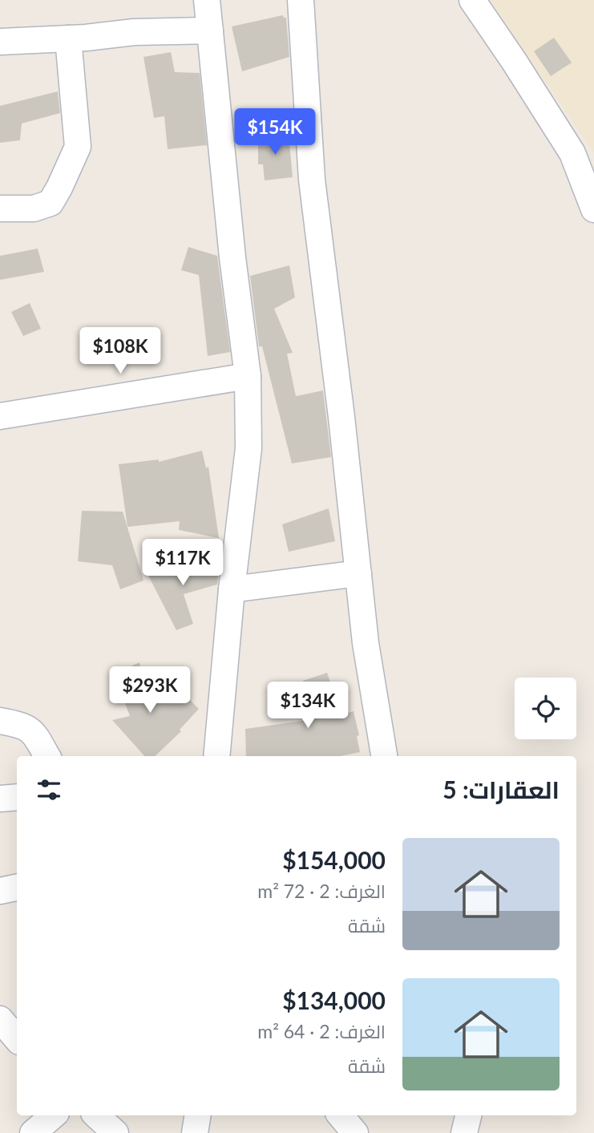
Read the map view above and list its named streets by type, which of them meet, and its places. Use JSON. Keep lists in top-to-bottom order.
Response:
{
  "page": {
    "price": [
      "$154K",
      "$108K",
      "$117K",
      "$293K",
      "$134K"
    ],
    "heading": "العقارات: 5",
    "list": [
      {
        "name": "$154,000",
        "note": "الغرف: 2 · 72 m² · شقة"
      },
      {
        "name": "$134,000",
        "note": "الغرف: 2 · 64 m² · شقة"
      }
    ]
  }
}
